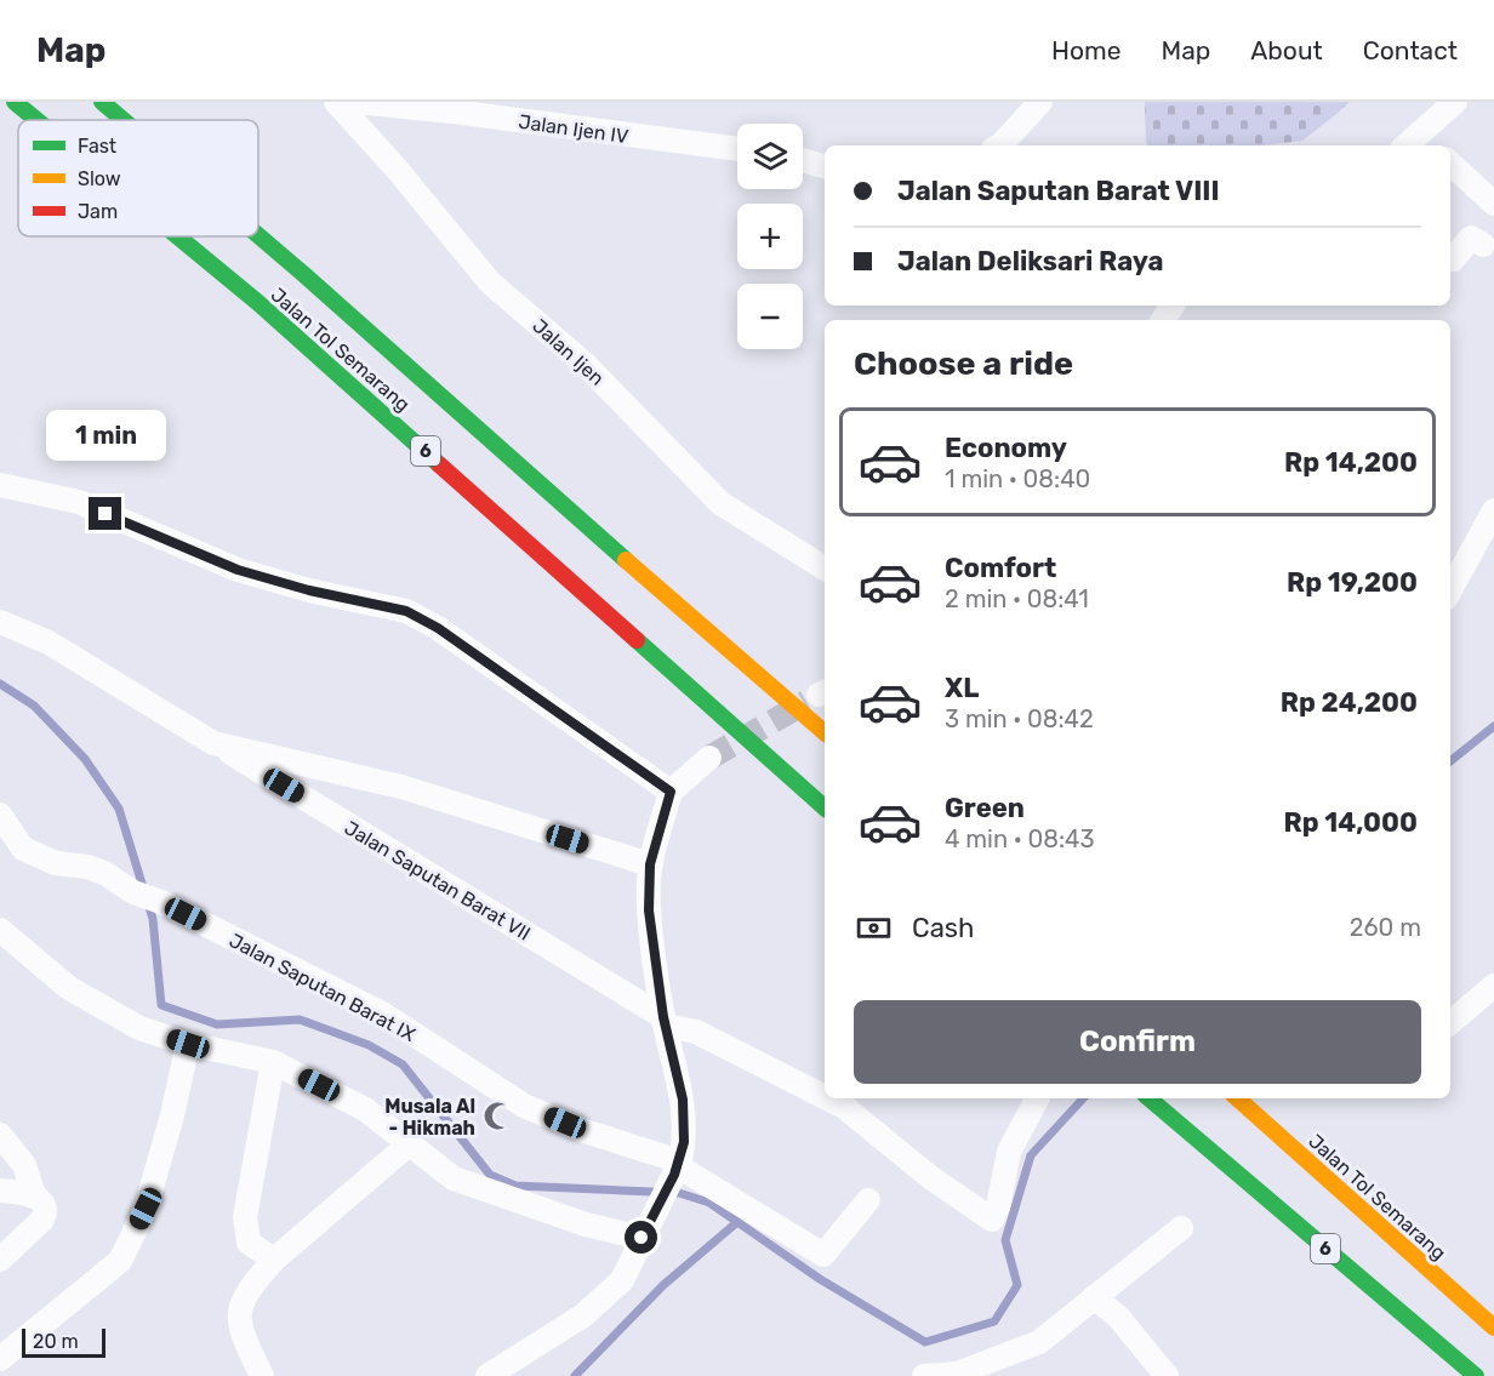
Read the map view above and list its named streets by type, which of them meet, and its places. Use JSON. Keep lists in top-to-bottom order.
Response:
{
  "streets": {
    "highway": ["Jalan Tol Semarang", "6"],
    "street": [
      "Jalan Ijen IV",
      "Jalan Ijen",
      "Jalan Saputan Barat VII",
      "Jalan Saputan Barat IX"
    ]
  },
  "places": {
    "mosque": ["Musala Al - Hikmah"]
  },
  "legend": ["Fast", "Slow", "Jam"],
  "scale_bar": "20 m",
  "page": {
    "header": "Map",
    "nav": [
      "Home",
      "Map",
      "About",
      "Contact"
    ],
    "map_buttons": ["+", "−"],
    "banner": ["Jalan Saputan Barat VIII", "Jalan Deliksari Raya"],
    "heading": "Choose a ride",
    "list": [
      {
        "name": "Economy",
        "note": "1 min · 08:40",
        "value": "Rp 14,200"
      },
      {
        "name": "Comfort",
        "note": "2 min · 08:41",
        "value": "Rp 19,200"
      },
      {
        "name": "XL",
        "note": "3 min · 08:42",
        "value": "Rp 24,200"
      },
      {
        "name": "Green",
        "note": "4 min · 08:43",
        "value": "Rp 14,000"
      }
    ],
    "bubble": "1 min",
    "pay": ["Cash", "260 m"],
    "buttons": "Confirm",
    "scale": "20 m"
  }
}
